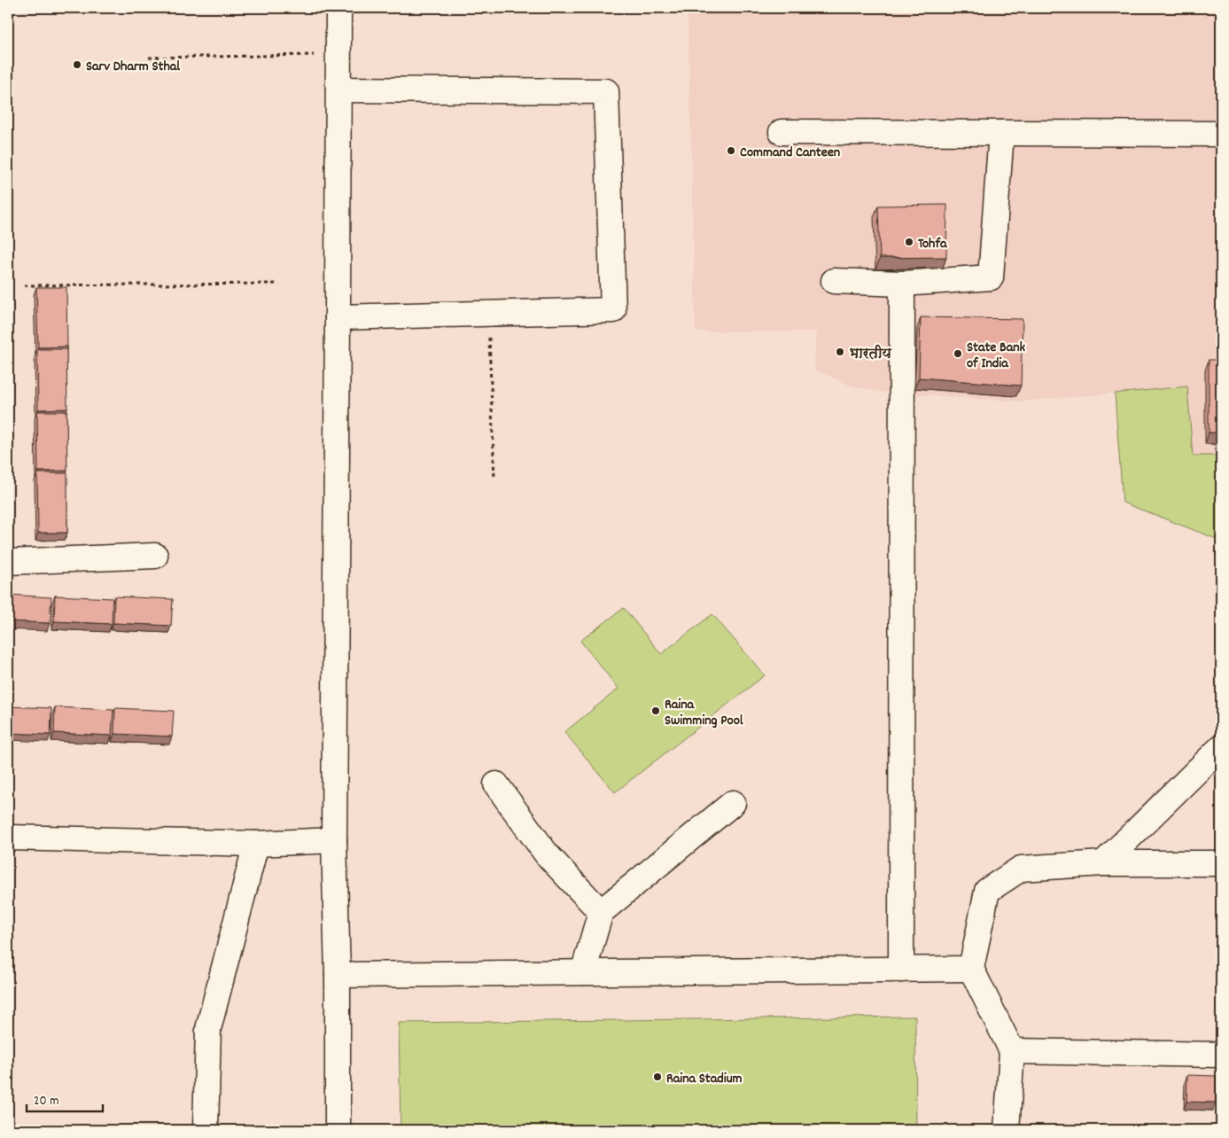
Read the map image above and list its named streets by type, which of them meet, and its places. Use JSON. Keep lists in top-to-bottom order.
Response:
{
  "places": [
    "Sarv Dharm Sthal",
    "Command Canteen",
    "Tohfa",
    "भारतीय",
    "State Bank of India",
    "Raina Swimming Pool",
    "Raina Stadium"
  ],
  "scale_bar": "20 m"
}
